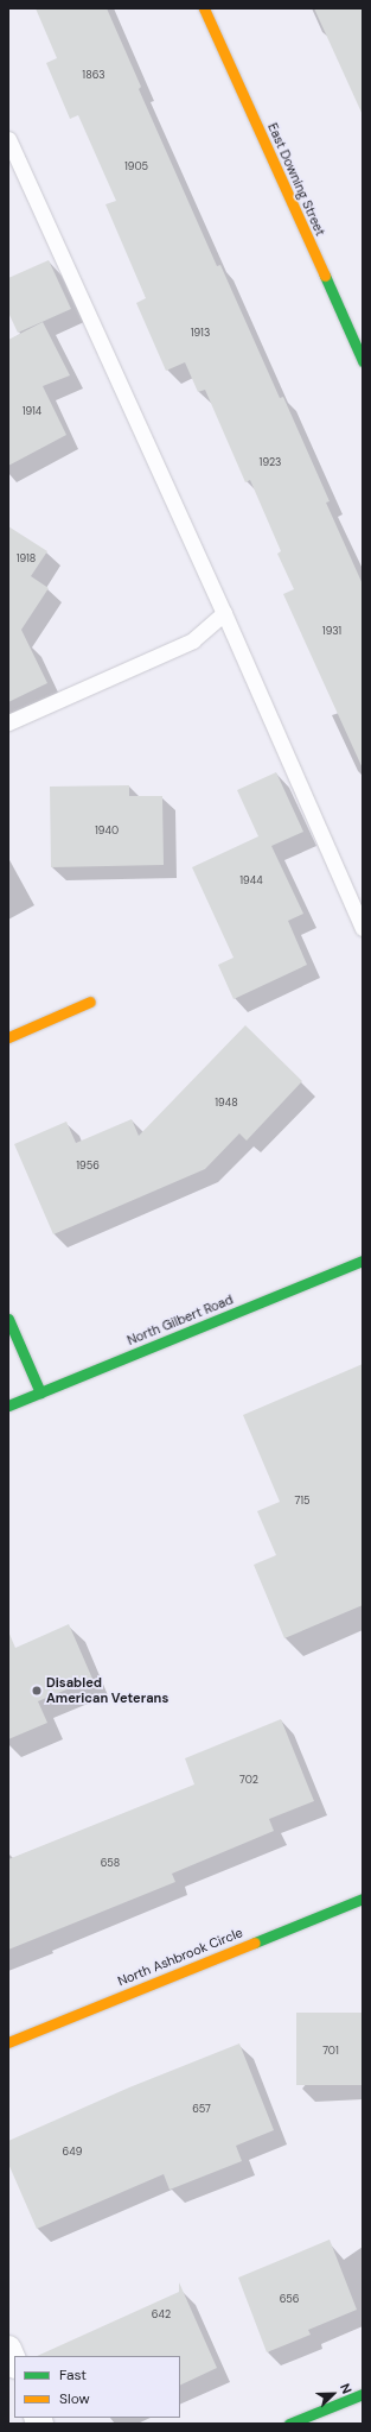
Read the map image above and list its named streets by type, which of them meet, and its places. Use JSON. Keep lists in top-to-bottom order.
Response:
{
  "streets": {
    "street": ["East Downing Street", "North Gilbert Road", "North Ashbrook Circle"]
  },
  "places": ["Disabled American Veterans"],
  "house_numbers": [
    "1863",
    "1905",
    "1913",
    "1914",
    "1923",
    "1918",
    "1931",
    "1940",
    "1944",
    "1948",
    "1956",
    "715",
    "702",
    "658",
    "701",
    "657",
    "649",
    "656",
    "642"
  ],
  "legend": ["Fast", "Slow"],
  "north": "top right"
}
